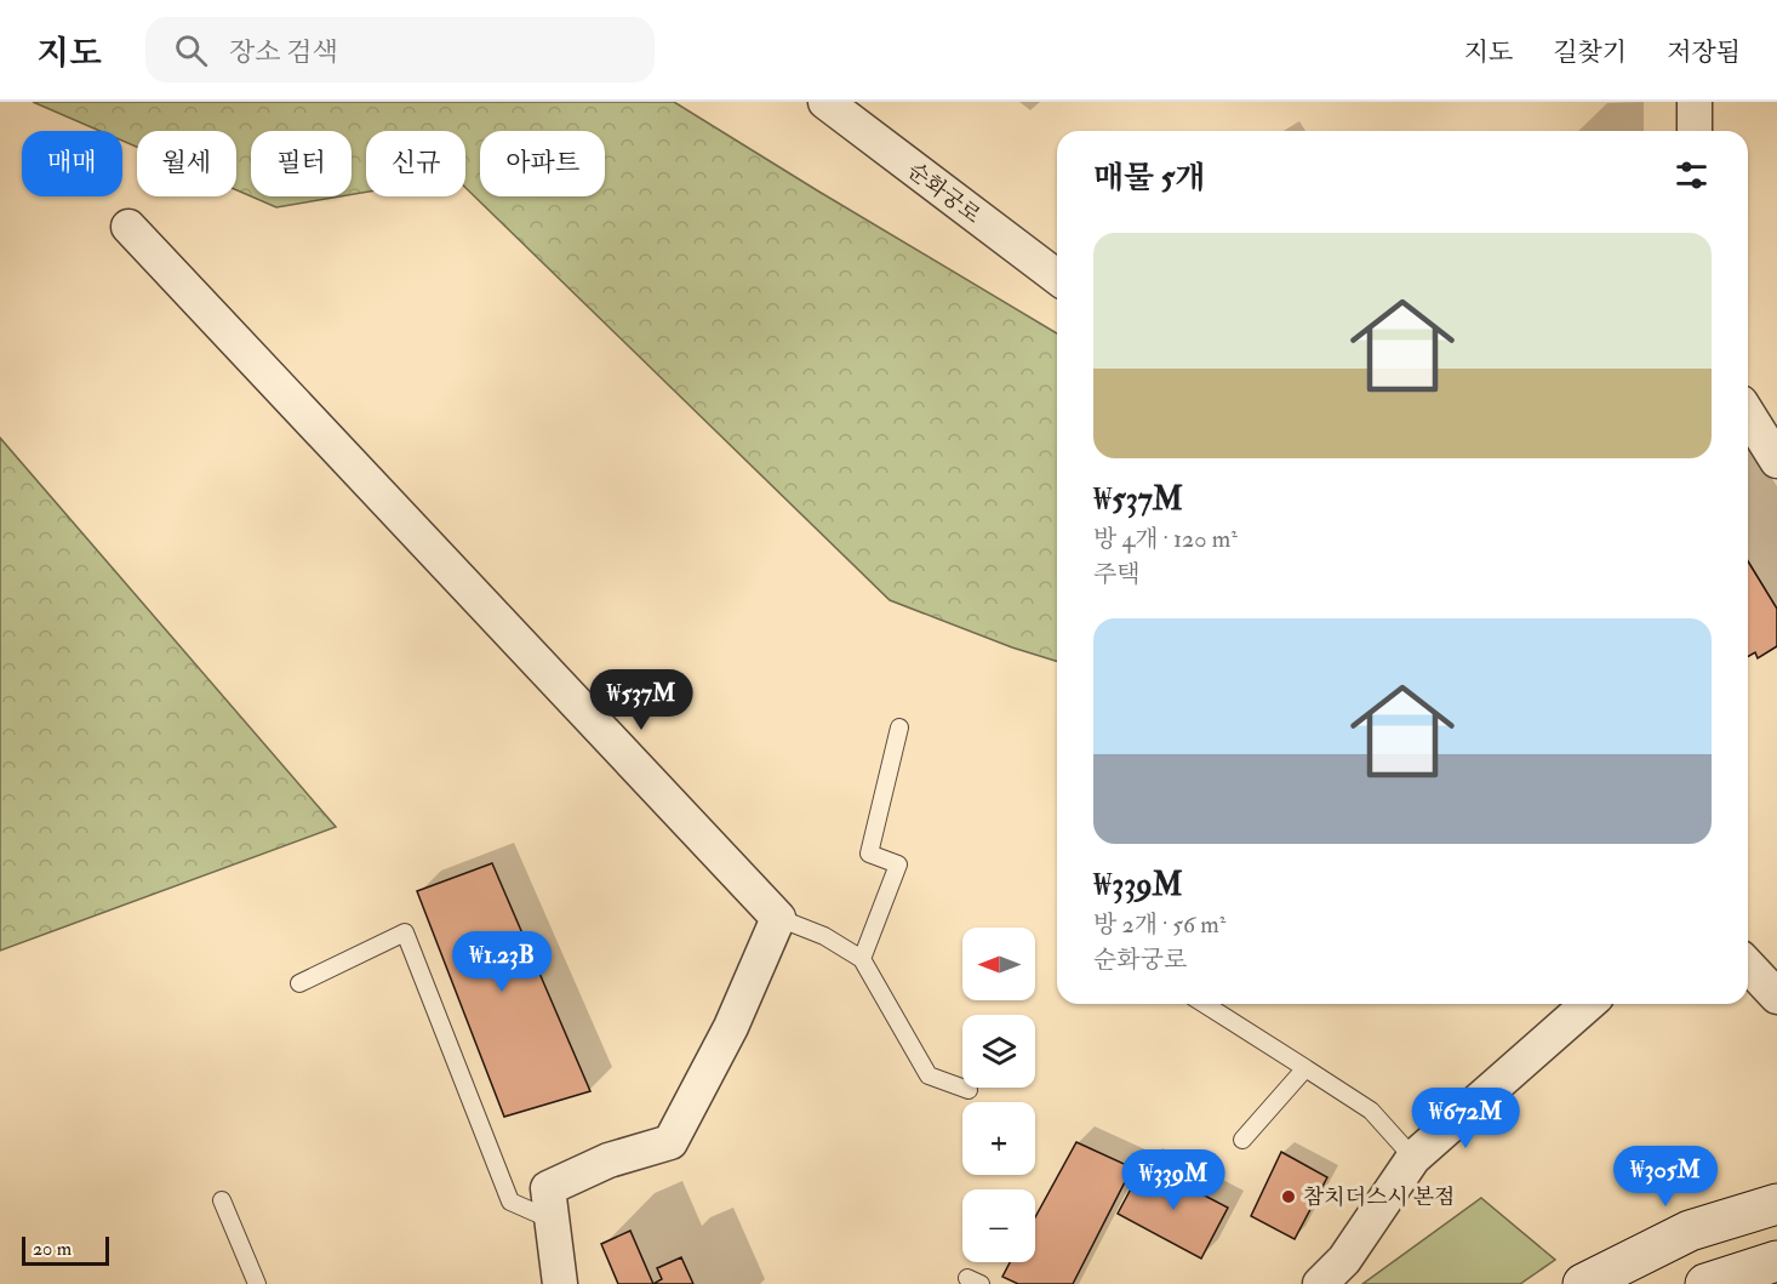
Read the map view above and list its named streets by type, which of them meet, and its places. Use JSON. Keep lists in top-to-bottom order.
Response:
{
  "streets": {
    "street": ["순화궁로"]
  },
  "places": ["참치더스시 본점"],
  "scale_bar": "20 m",
  "north": "left",
  "page": {
    "header": "지도",
    "search": "장소 검색",
    "nav": ["지도", "길찾기", "저장됨"],
    "chip": [
      "매매",
      "월세",
      "필터",
      "신규",
      "아파트"
    ],
    "heading": "매물 5개",
    "list": [
      {
        "name": "₩537M",
        "note": "방 4개 · 120 m² · 주택"
      },
      {
        "name": "₩339M",
        "note": "방 2개 · 56 m² · 순화궁로"
      }
    ],
    "price": [
      "₩537M",
      "₩1.23B",
      "₩672M",
      "₩305M",
      "₩339M"
    ],
    "map_buttons": ["+", "−"],
    "scale": "20 m"
  }
}
